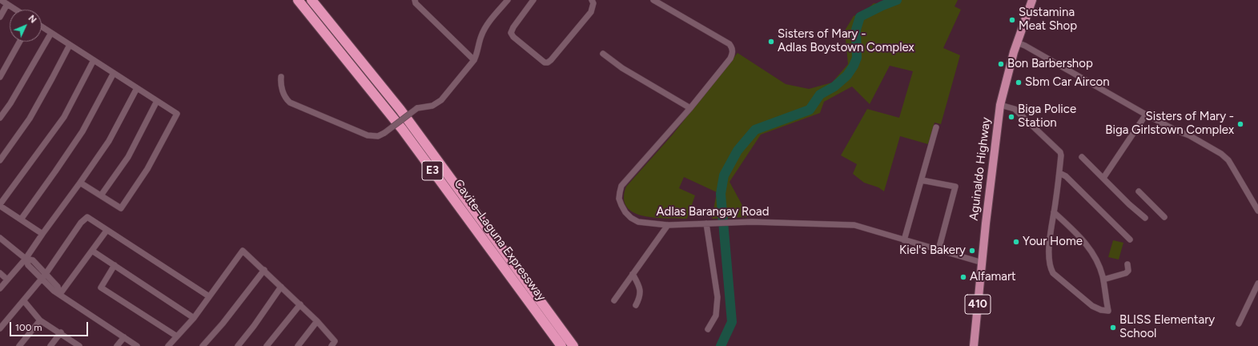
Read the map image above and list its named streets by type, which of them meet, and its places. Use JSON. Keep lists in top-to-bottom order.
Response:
{
  "streets": {
    "highway": ["E3", "Cavite–Laguna Expressway"],
    "main road": ["Aguinaldo Highway", "410"],
    "street": ["Adlas Barangay Road"]
  },
  "crossings": [
    ["Aguinaldo Highway", "Adlas Barangay Road"]
  ],
  "places": [
    "Sustamina Meat Shop",
    "Sisters of Mary - Adlas Boystown Complex",
    "Bon Barbershop",
    "Sbm Car Aircon",
    "Biga Police Station",
    "Sisters of Mary - Biga Girlstown Complex",
    "Your Home",
    "Kiel's Bakery",
    "Alfamart",
    "BLISS Elementary School"
  ],
  "scale_bar": "100 m",
  "north": "top right"
}
